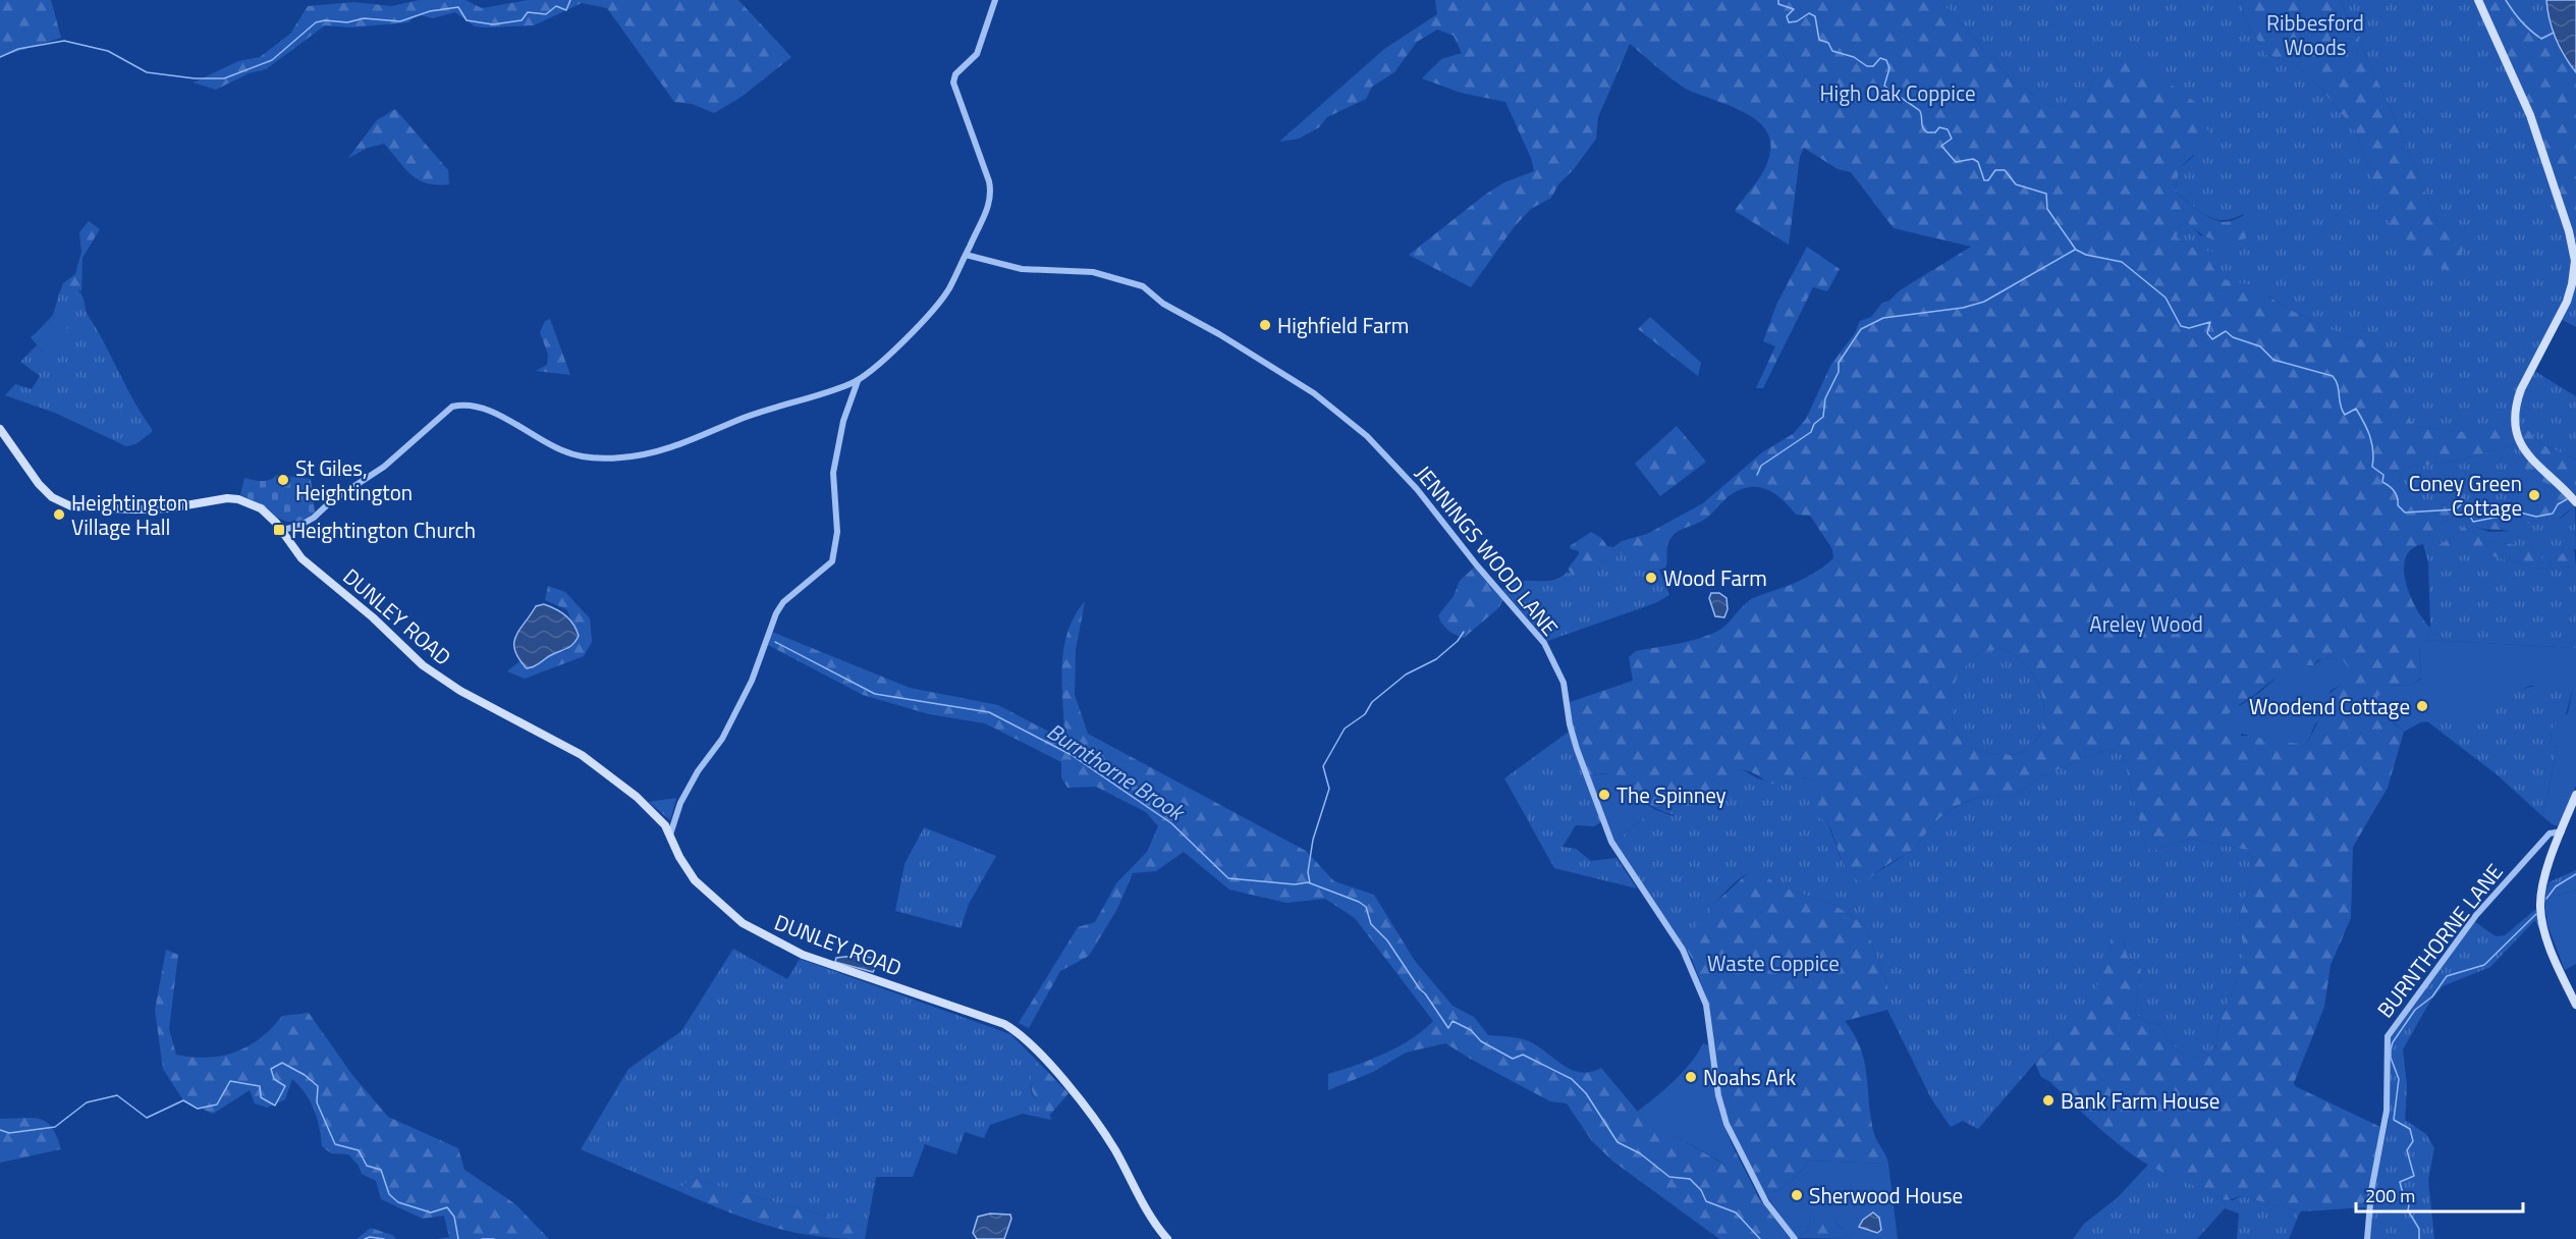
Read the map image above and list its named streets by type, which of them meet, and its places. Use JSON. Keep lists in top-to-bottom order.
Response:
{
  "streets": {
    "street": ["JENNINGS WOOD LANE", "DUNLEY ROAD", "BURNTHORNE LANE"]
  },
  "water": ["Burnthorne Brook"],
  "parks": [
    "Ribbesford Woods",
    "High Oak Coppice",
    "Areley Wood",
    "Waste Coppice"
  ],
  "places": {
    "other": [
      "Highfield Farm",
      "St Giles, Heightington",
      "Coney Green Cottage",
      "Heightington Village Hall",
      "Wood Farm",
      "Woodend Cottage",
      "The Spinney",
      "Noahs Ark",
      "Bank Farm House",
      "Sherwood House"
    ],
    "transit": ["Heightington Church"]
  },
  "scale_bar": "200 m"
}
